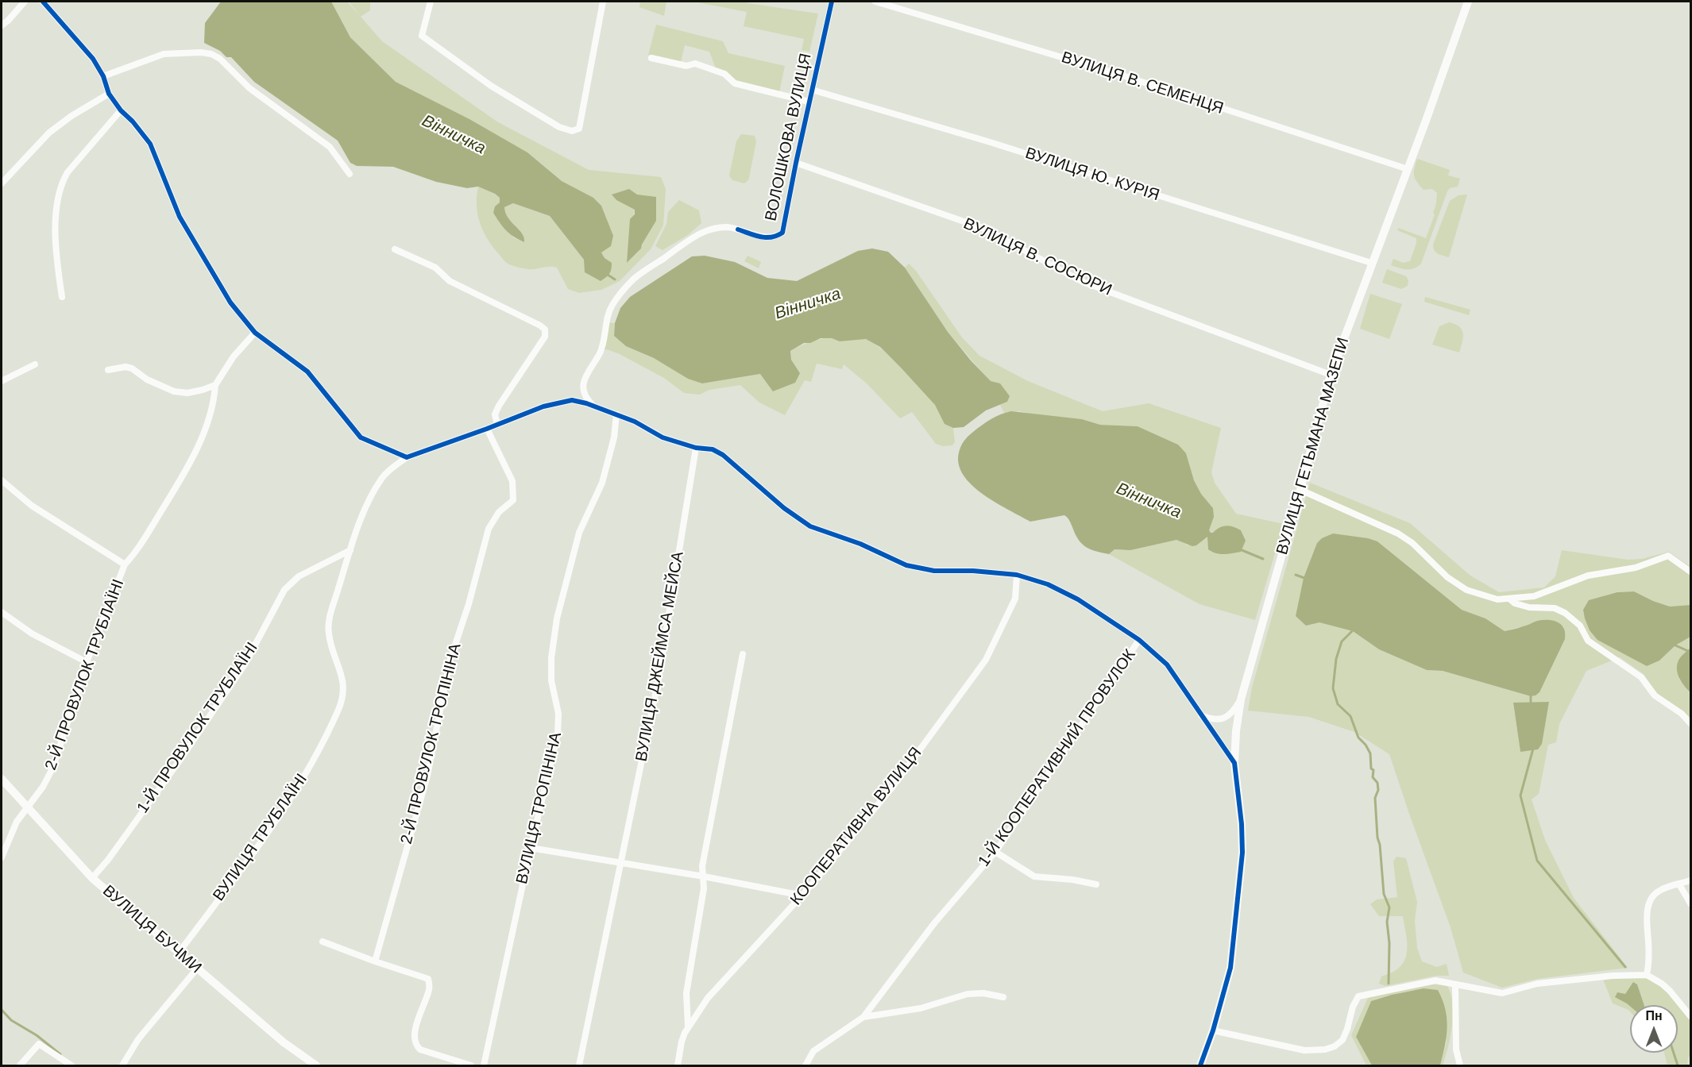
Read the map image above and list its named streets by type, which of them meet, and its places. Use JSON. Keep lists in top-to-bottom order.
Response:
{
  "streets": {
    "street": [
      "ВУЛИЦЯ В. СЕМЕНЦЯ",
      "ВОЛОШКОВА ВУЛИЦЯ",
      "ВУЛИЦЯ Ю. КУРІЯ",
      "ВУЛИЦЯ В. СОСЮРИ",
      "ВУЛИЦЯ ГЕТЬМАНА МАЗЕПИ",
      "ВУЛИЦЯ ДЖЕЙМСА МЕЙСА",
      "2-Й ПРОВУЛОК ТРУБЛАЇНІ",
      "1-Й ПРОВУЛОК ТРУБЛАЇНІ",
      "2-Й ПРОВУЛОК ТРОПІНІНА",
      "1-Й КООПЕРАТИВНИЙ ПРОВУЛОК",
      "ВУЛИЦЯ ТРОПІНІНА",
      "КООПЕРАТИВНА ВУЛИЦЯ",
      "ВУЛИЦЯ ТРУБЛАЇНІ",
      "ВУЛИЦЯ БУЧМИ"
    ]
  },
  "crossings": [
    ["ВУЛИЦЯ В. СЕМЕНЦЯ", "ВУЛИЦЯ ГЕТЬМАНА МАЗЕПИ"],
    ["ВОЛОШКОВА ВУЛИЦЯ", "ВУЛИЦЯ Ю. КУРІЯ"],
    ["ВОЛОШКОВА ВУЛИЦЯ", "ВУЛИЦЯ В. СОСЮРИ"],
    ["ВОЛОШКОВА ВУЛИЦЯ", "ВУЛИЦЯ ТРУБЛАЇНІ"],
    ["ВУЛИЦЯ Ю. КУРІЯ", "ВУЛИЦЯ ГЕТЬМАНА МАЗЕПИ"],
    ["ВУЛИЦЯ В. СОСЮРИ", "ВУЛИЦЯ ГЕТЬМАНА МАЗЕПИ"],
    ["ВУЛИЦЯ ГЕТЬМАНА МАЗЕПИ", "ВУЛИЦЯ ТРУБЛАЇНІ"],
    ["ВУЛИЦЯ ДЖЕЙМСА МЕЙСА", "ВУЛИЦЯ ТРУБЛАЇНІ"],
    ["2-Й ПРОВУЛОК ТРУБЛАЇНІ", "ВУЛИЦЯ БУЧМИ"],
    ["1-Й ПРОВУЛОК ТРУБЛАЇНІ", "ВУЛИЦЯ ТРУБЛАЇНІ"],
    ["1-Й ПРОВУЛОК ТРУБЛАЇНІ", "ВУЛИЦЯ БУЧМИ"],
    ["2-Й ПРОВУЛОК ТРОПІНІНА", "ВУЛИЦЯ ТРУБЛАЇНІ"],
    ["1-Й КООПЕРАТИВНИЙ ПРОВУЛОК", "ВУЛИЦЯ ТРУБЛАЇНІ"],
    ["ВУЛИЦЯ ТРОПІНІНА", "ВУЛИЦЯ ТРУБЛАЇНІ"],
    ["КООПЕРАТИВНА ВУЛИЦЯ", "ВУЛИЦЯ ТРУБЛАЇНІ"],
    ["ВУЛИЦЯ ТРУБЛАЇНІ", "ВУЛИЦЯ БУЧМИ"]
  ],
  "water": ["Вінничка"],
  "north": "top"
}
